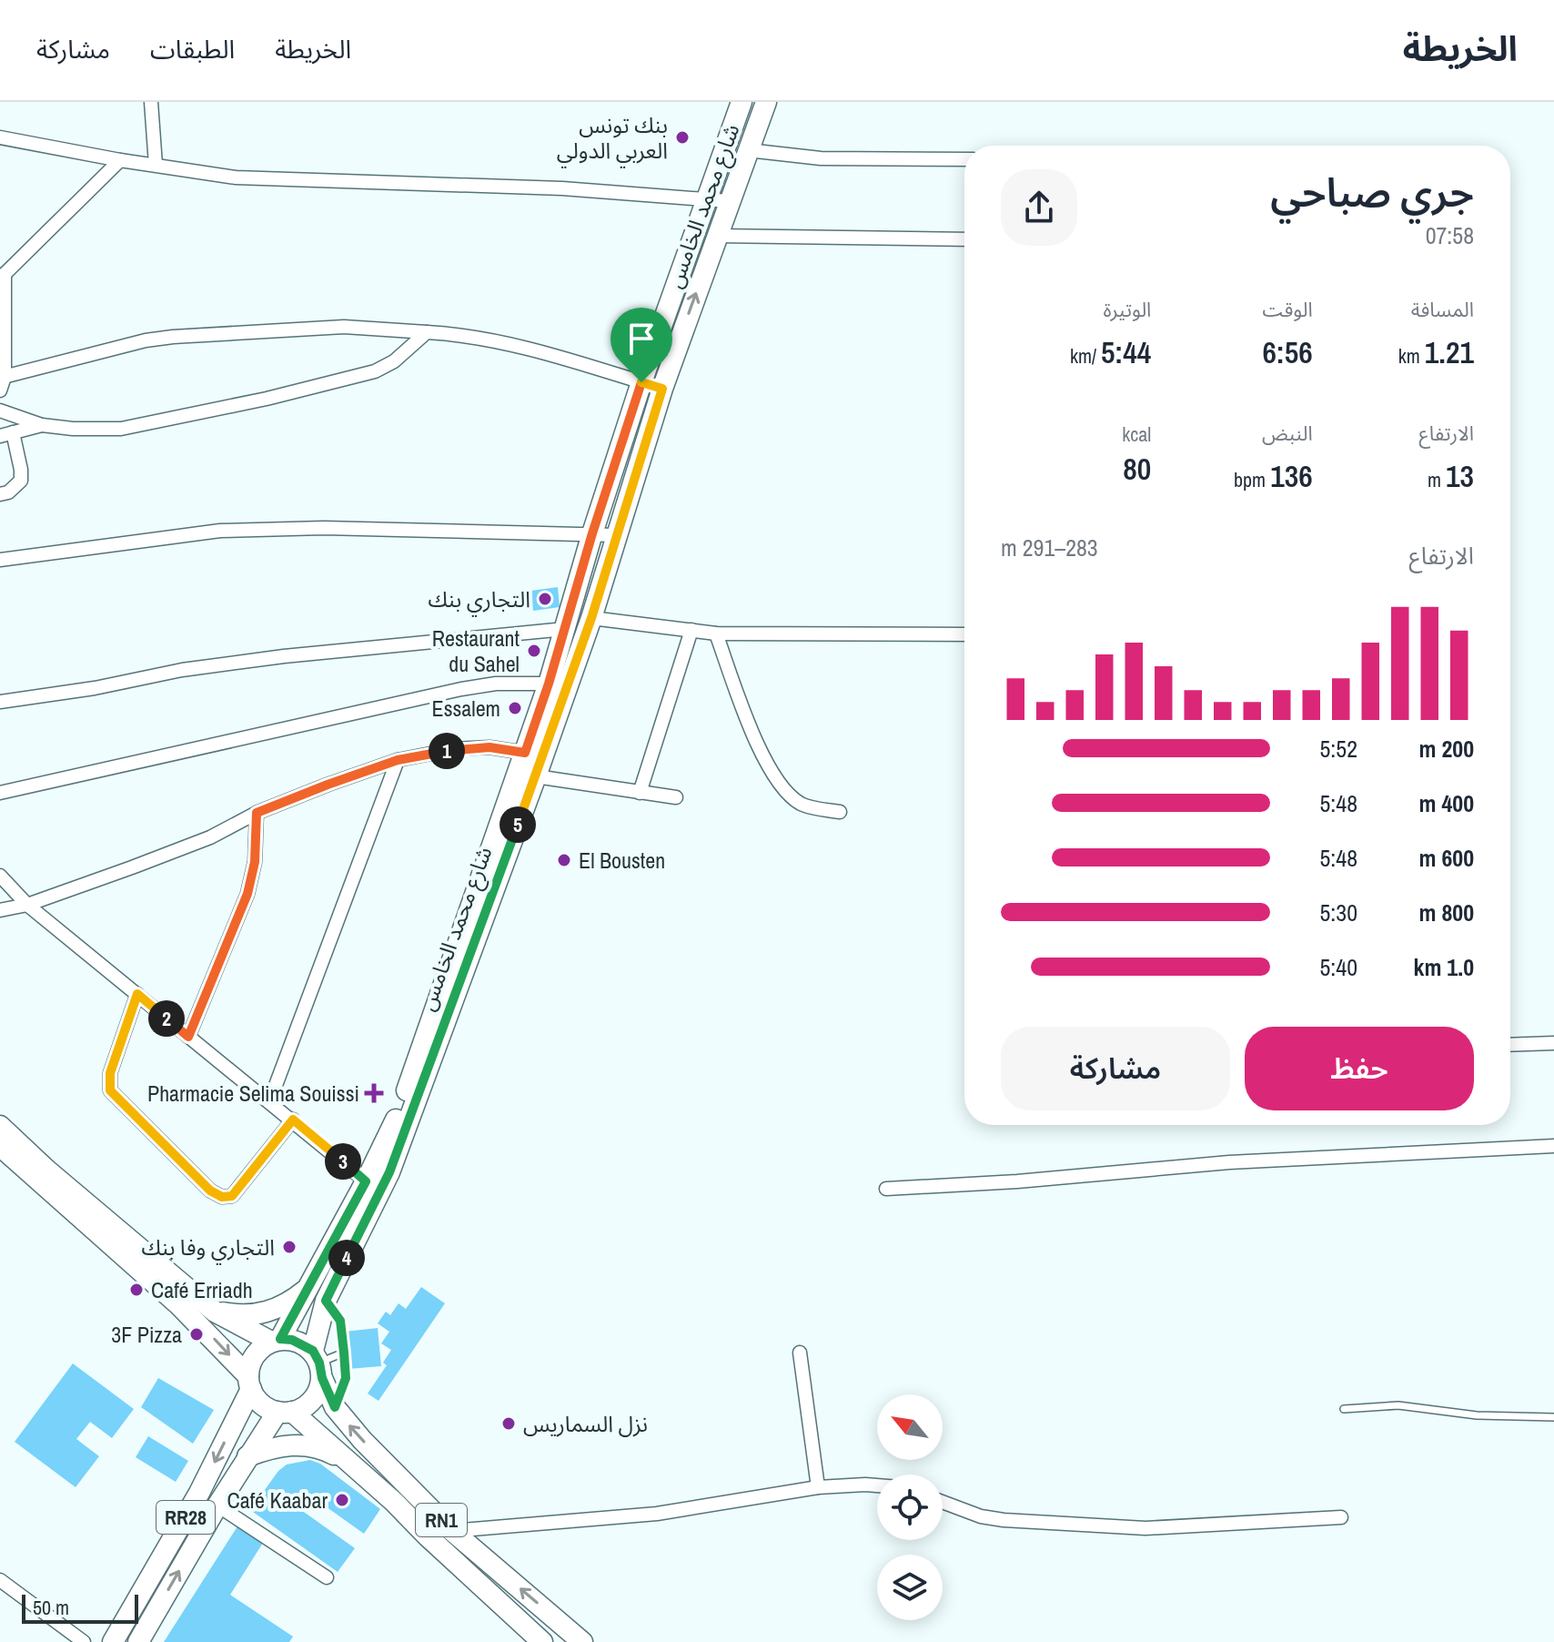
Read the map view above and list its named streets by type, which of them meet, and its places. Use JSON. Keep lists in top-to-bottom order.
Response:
{
  "streets": {
    "main road": ["شارع محمد الخامس", "RR28", "RN1"]
  },
  "crossings": [
    ["شارع محمد الخامس", "RR28"],
    ["شارع محمد الخامس", "RN1"],
    ["RR28", "RN1"]
  ],
  "places": {
    "other": [
      "بنك تونس العربي الدولي",
      "التجاري بنك",
      "Restaurant du Sahel",
      "Essalem",
      "El Bousten",
      "التجاري وفا بنك",
      "Café Erriadh",
      "3F Pizza",
      "نزل السماريس",
      "Café Kaabar"
    ],
    "health": ["Pharmacie Selima Souissi"]
  },
  "scale_bar": "50 m",
  "north": "top left",
  "page": {
    "header": "الخريطة",
    "nav": ["الخريطة", "الطبقات", "مشاركة"],
    "heading": ["جري صباحي", "07:58"],
    "stats": [
      ["المسافة", "1.21 km"],
      ["الوقت", "6:56"],
      ["الوتيرة", "5:44 /km"],
      ["الارتفاع", "13 m"],
      ["النبض", "136 bpm"],
      ["kcal", "80"]
    ],
    "chart": ["الارتفاع", "283–291 m"],
    "list": [
      {
        "name": "200 m",
        "note": "5:52"
      },
      {
        "name": "400 m",
        "note": "5:48"
      },
      {
        "name": "600 m",
        "note": "5:48"
      },
      {
        "name": "800 m",
        "note": "5:30"
      },
      {
        "name": "1.0 km",
        "note": "5:40"
      }
    ],
    "pins": [
      "1",
      "5",
      "2",
      "3",
      "4"
    ],
    "buttons": ["حفظ", "مشاركة"],
    "scale": "50 m"
  }
}
